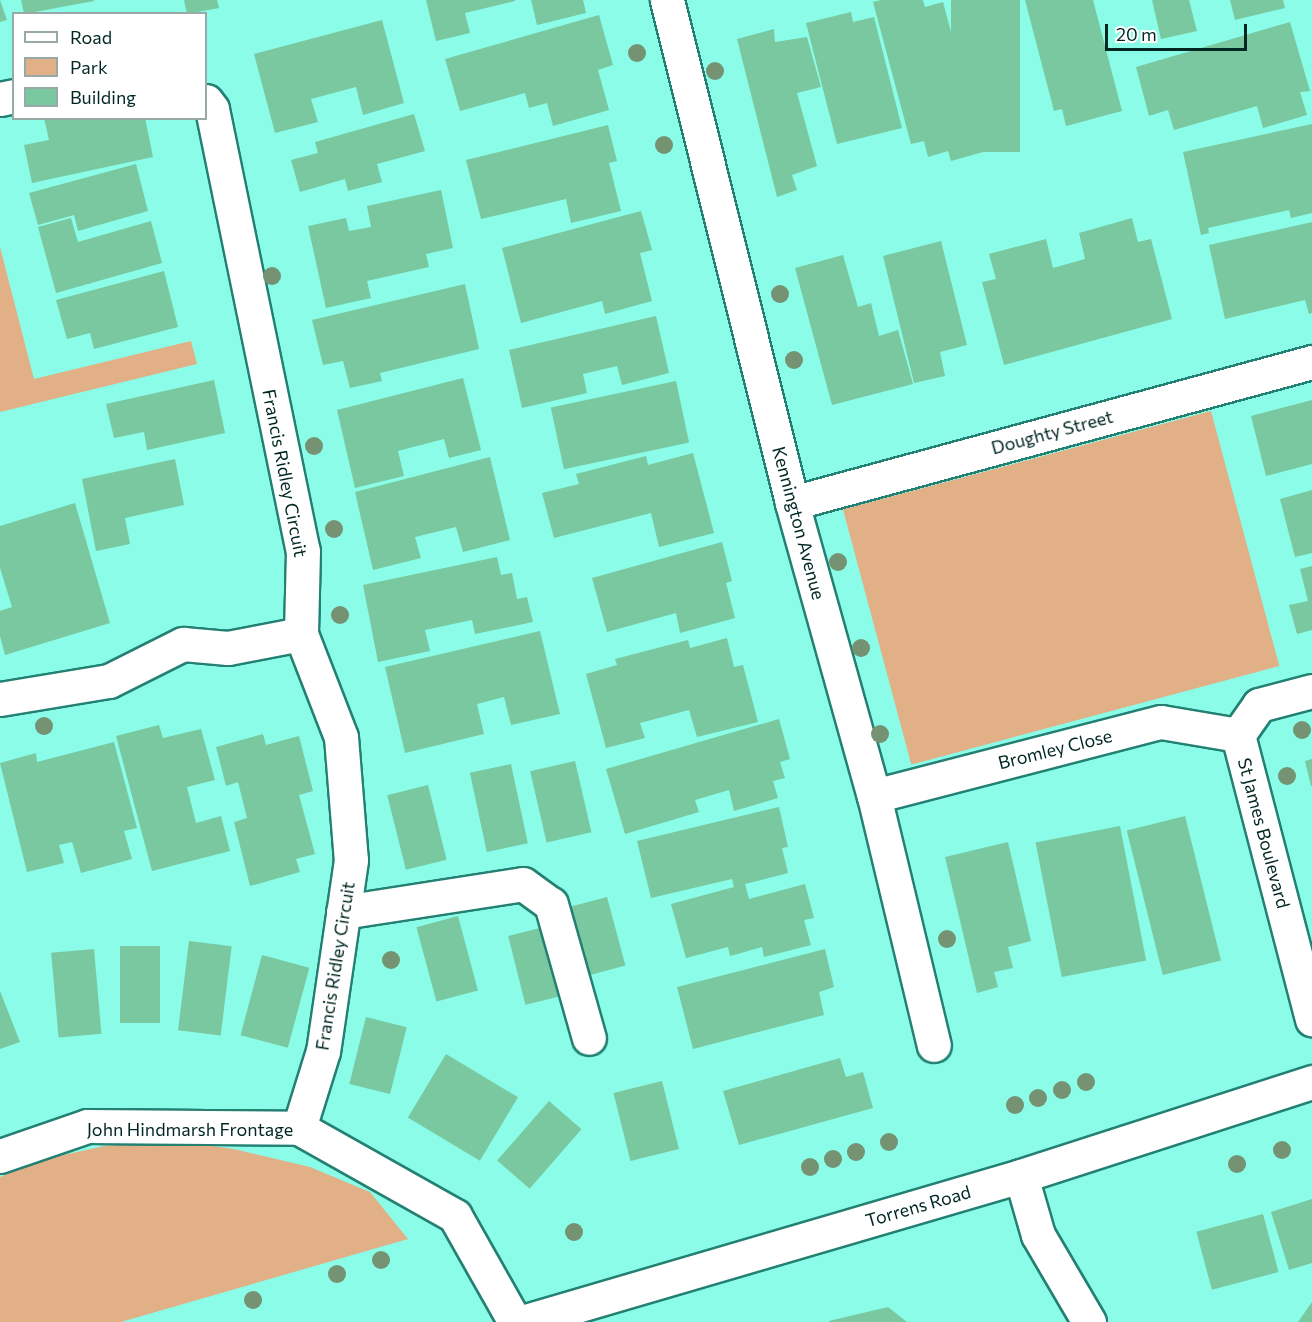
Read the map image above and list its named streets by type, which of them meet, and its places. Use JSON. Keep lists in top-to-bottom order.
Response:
{
  "streets": {
    "street": [
      "Doughty Street",
      "Francis Ridley Circuit",
      "Kennington Avenue",
      "Bromley Close",
      "St James Boulevard",
      "John Hindmarsh Frontage",
      "Torrens Road"
    ]
  },
  "crossings": [
    ["Doughty Street", "Kennington Avenue"],
    ["Francis Ridley Circuit", "John Hindmarsh Frontage"],
    ["Kennington Avenue", "Bromley Close"],
    ["Bromley Close", "St James Boulevard"]
  ],
  "legend": ["Road", "Park", "Building"],
  "scale_bar": "20 m"
}
